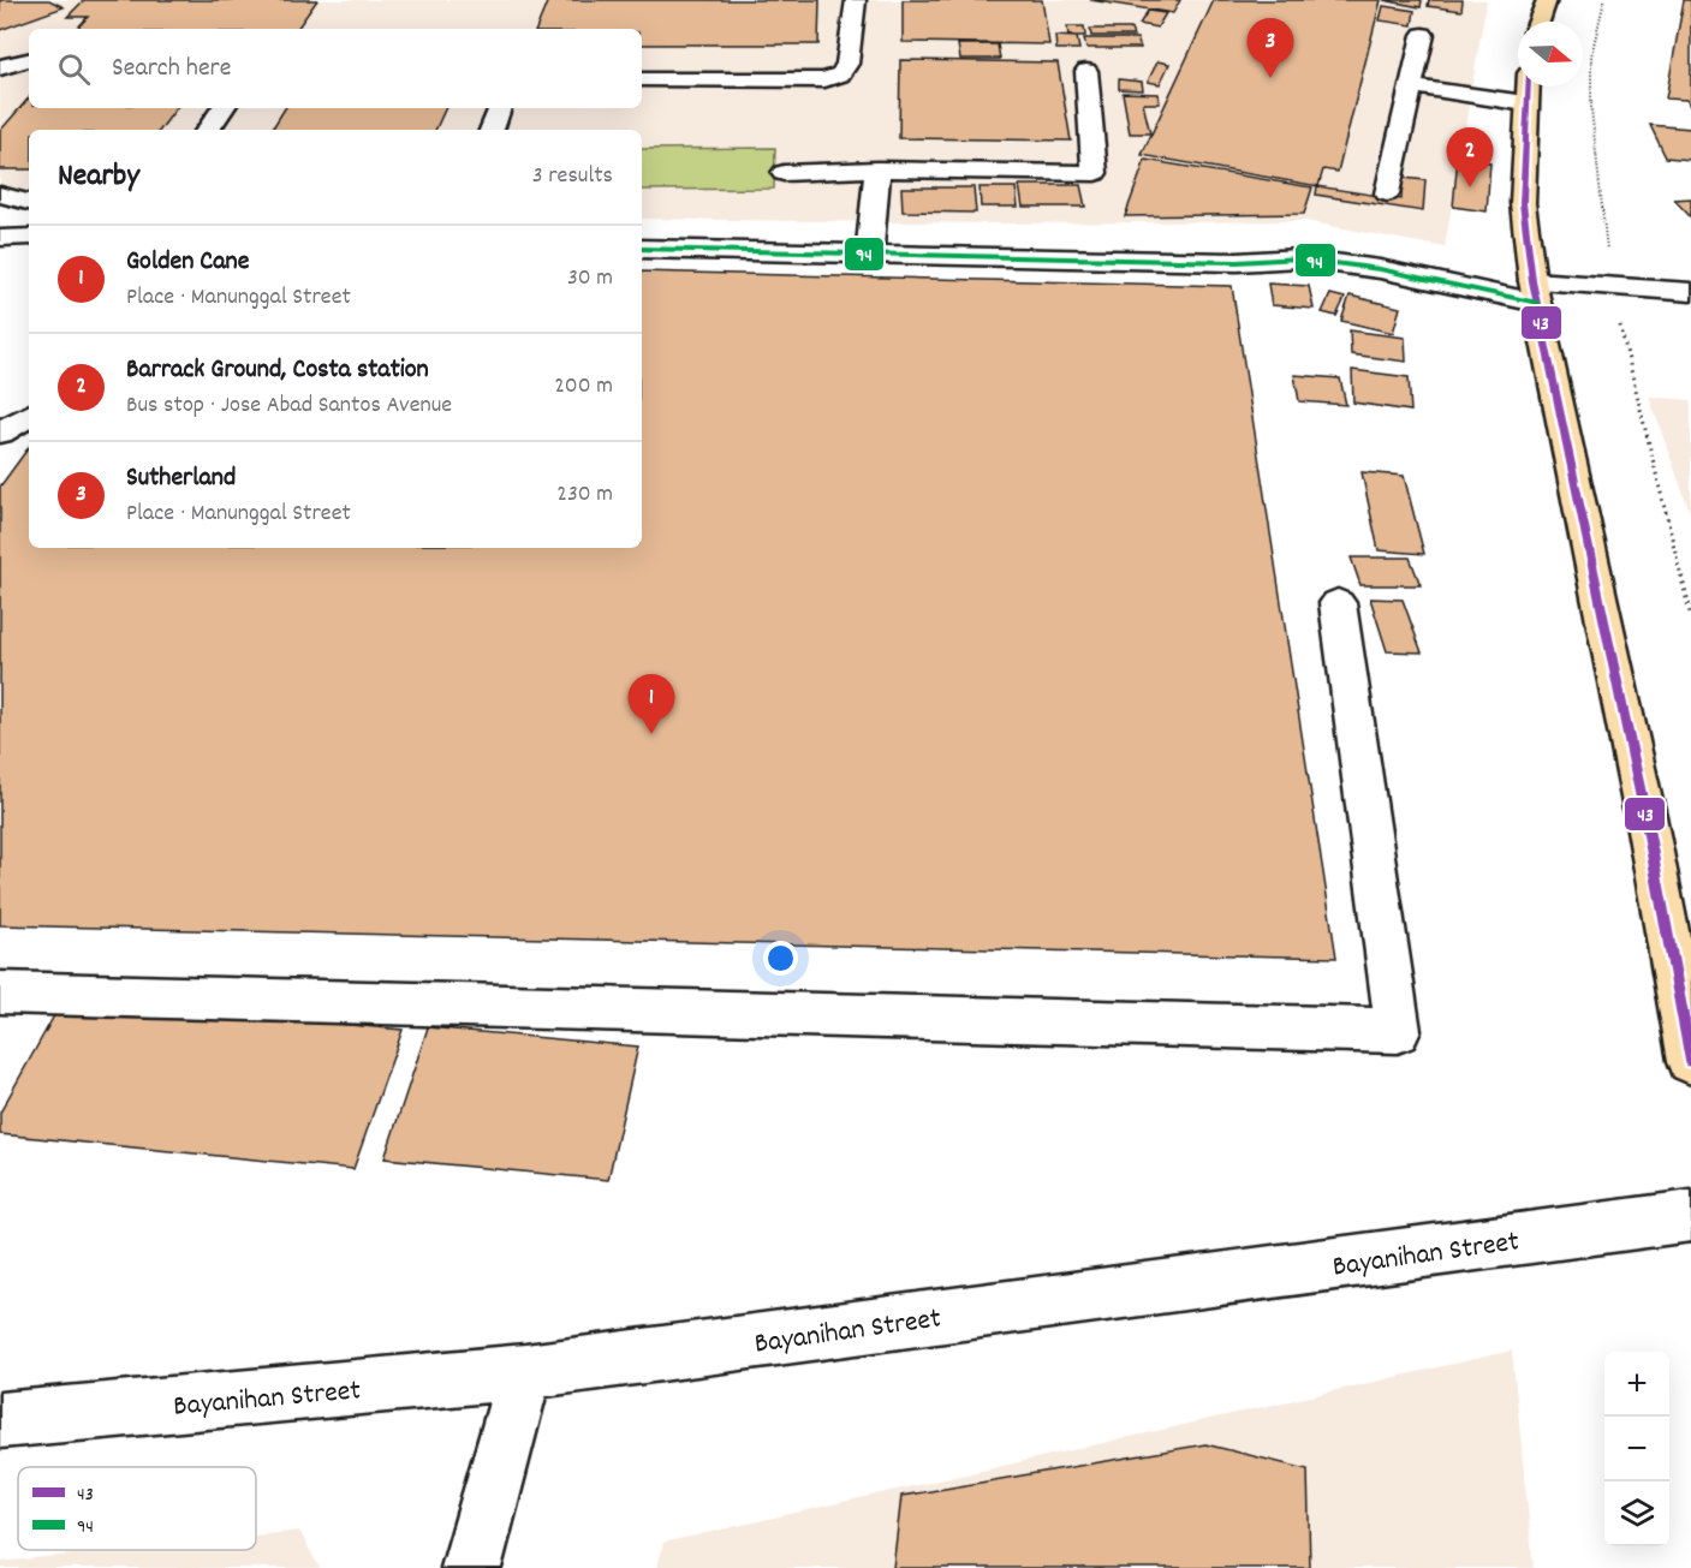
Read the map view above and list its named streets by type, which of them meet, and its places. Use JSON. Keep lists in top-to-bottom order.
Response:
{
  "streets": {
    "street": ["Bayanihan Street"]
  },
  "lines": ["transit line 43", "transit line 94"],
  "legend": ["43", "94"],
  "north": "right",
  "page": {
    "pins": ["3", "2", "1"],
    "search": "Search here",
    "heading": ["Nearby", "3 results"],
    "list": [
      {
        "mark": "1",
        "name": "Golden Cane",
        "note": "Place · Manunggal Street",
        "value": "30 m"
      },
      {
        "mark": "2",
        "name": "Barrack Ground, Costa station",
        "note": "Bus stop · Jose Abad Santos Avenue",
        "value": "200 m"
      },
      {
        "mark": "3",
        "name": "Sutherland",
        "note": "Place · Manunggal Street",
        "value": "230 m"
      }
    ],
    "map_buttons": ["+", "−"]
  }
}
